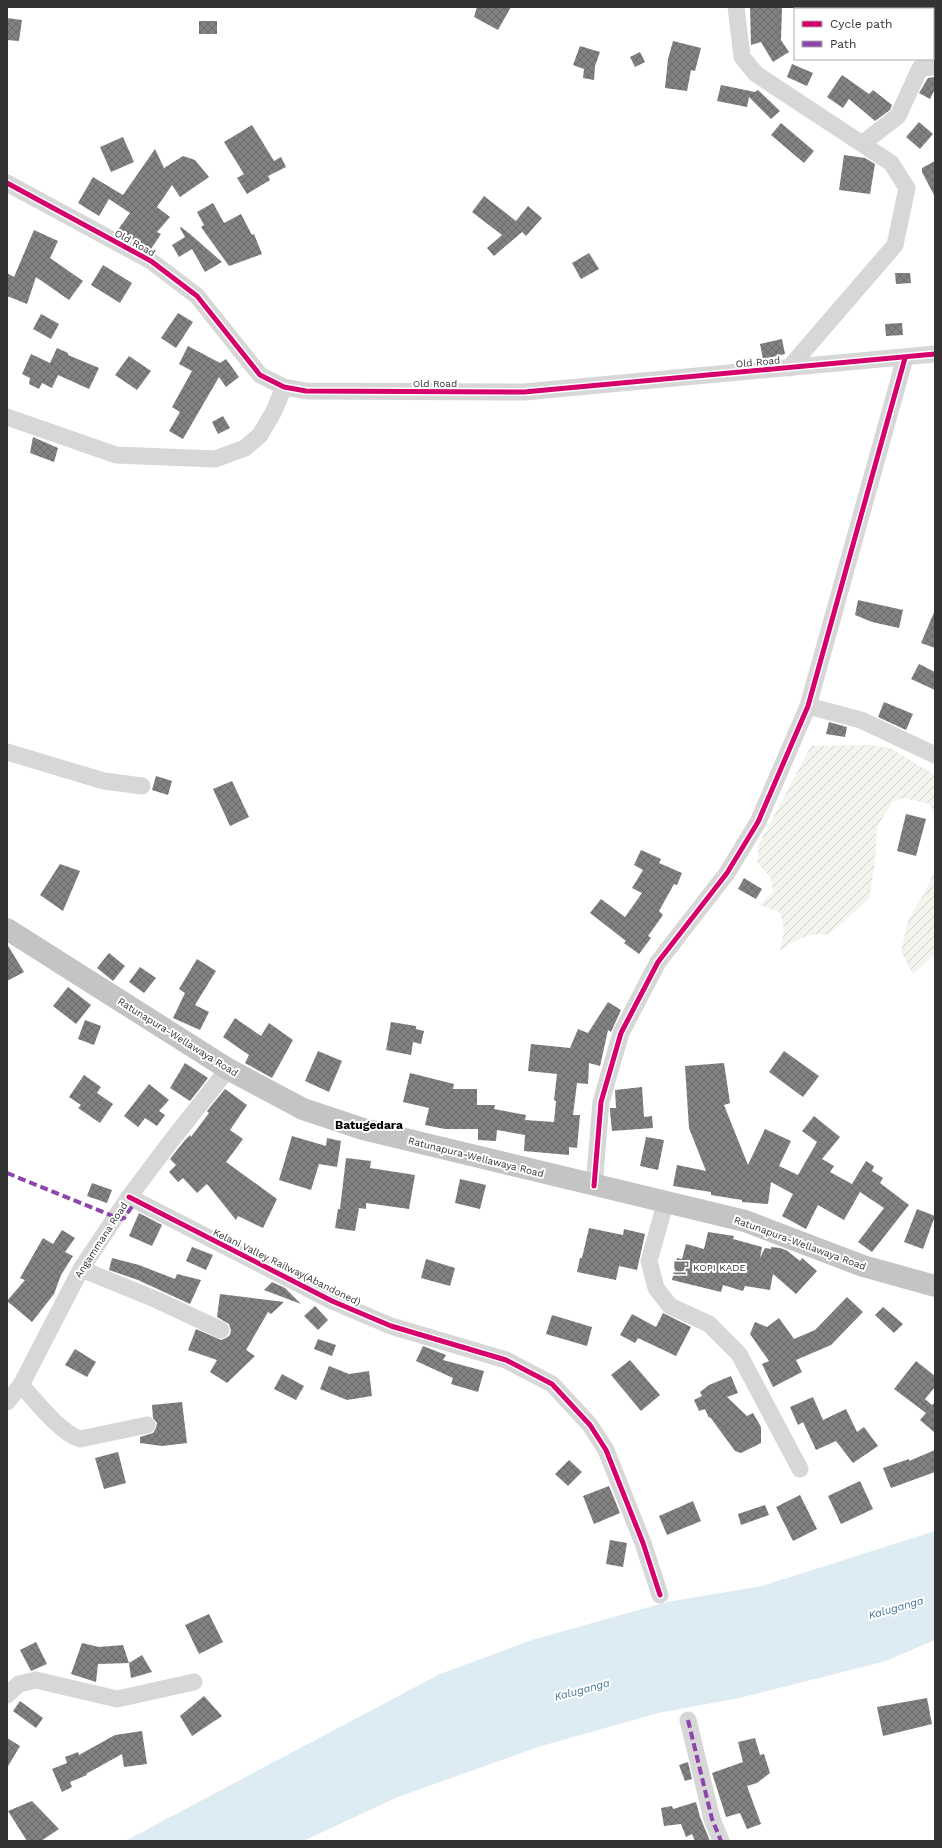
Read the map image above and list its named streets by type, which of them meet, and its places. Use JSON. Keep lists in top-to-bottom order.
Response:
{
  "streets": {
    "highway": ["Ratunapura-Wellawaya Road"],
    "street": ["Old Road", "Angammana Road", "Kelani Valley Railway(Abandoned)"]
  },
  "crossings": [
    ["Ratunapura-Wellawaya Road", "Angammana Road"],
    ["Angammana Road", "Kelani Valley Railway(Abandoned)"]
  ],
  "districts": ["Batugedara"],
  "water": ["Kaluganga"],
  "places": {
    "cafe": ["KOPI KADE"]
  },
  "legend": ["Cycle path", "Path"]
}
